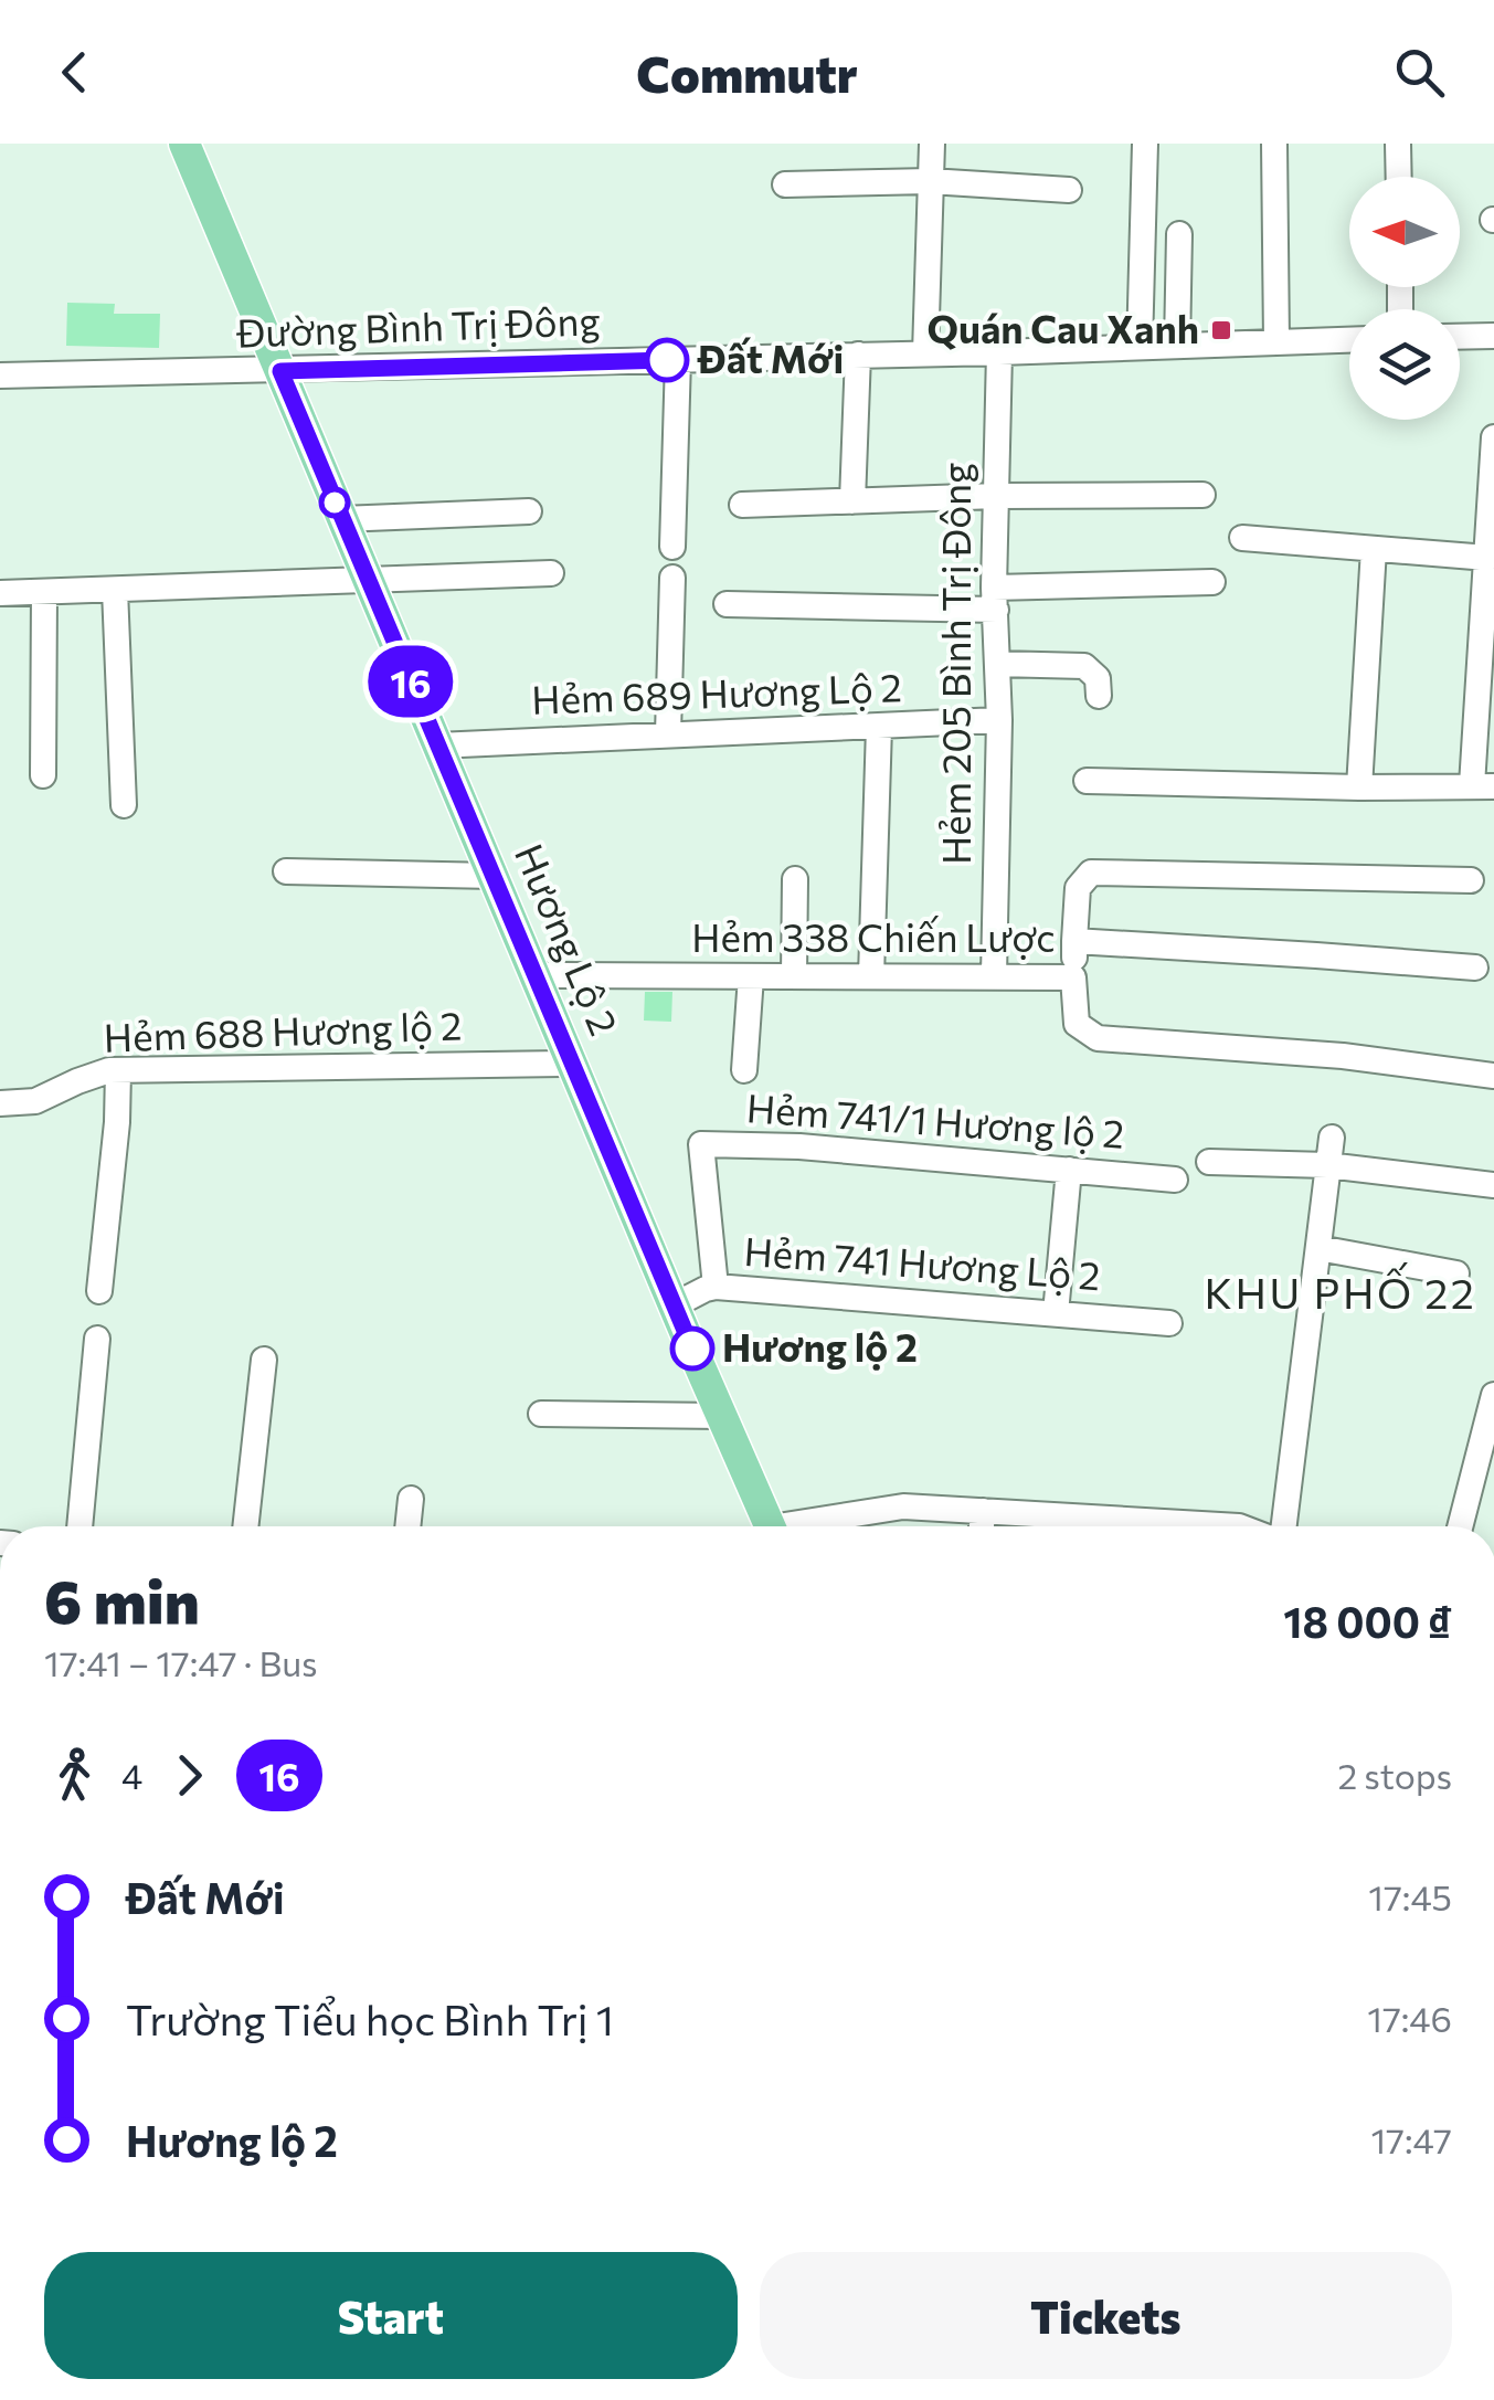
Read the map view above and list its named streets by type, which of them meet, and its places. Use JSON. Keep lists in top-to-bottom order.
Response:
{
  "streets": {
    "main road": ["Hương Lộ 2"],
    "street": [
      "Đường Bình Trị Đông",
      "Hẻm 205 Bình Trị Đông",
      "Hẻm 689 Hương Lộ 2",
      "Hẻm 338 Chiến Lược",
      "Hẻm 688 Hương lộ 2",
      "Hẻm 741/1 Hương lộ 2",
      "Hẻm 741 Hương Lộ 2"
    ]
  },
  "crossings": [
    ["Đường Bình Trị Đông", "Hẻm 205 Bình Trị Đông"],
    ["Đường Bình Trị Đông", "Hương Lộ 2"],
    ["Hẻm 205 Bình Trị Đông", "Hẻm 689 Hương Lộ 2"],
    ["Hẻm 205 Bình Trị Đông", "Hẻm 338 Chiến Lược"],
    ["Hẻm 689 Hương Lộ 2", "Hương Lộ 2"],
    ["Hẻm 338 Chiến Lược", "Hương Lộ 2"],
    ["Hương Lộ 2", "Hẻm 688 Hương lộ 2"],
    ["Hương Lộ 2", "Hẻm 741 Hương Lộ 2"],
    ["Hẻm 741/1 Hương lộ 2", "Hẻm 741 Hương Lộ 2"]
  ],
  "districts": ["KHU PHỐ 22"],
  "places": {
    "transit": ["Quán Cau Xanh"],
    "other": ["Đất Mới", "Hương lộ 2"]
  },
  "lines": ["bus line 16"],
  "north": "left",
  "page": {
    "header": "Commutr",
    "on_map": "16",
    "heading": ["6 min", "17:41 – 17:47 · Bus", "18 000 ₫"],
    "legs": ["4", "16", "2 stops"],
    "list": [
      {
        "name": "Đất Mới",
        "value": "17:45"
      },
      {
        "name": "Trường Tiểu học Bình Trị 1",
        "value": "17:46"
      },
      {
        "name": "Hương lộ 2",
        "value": "17:47"
      }
    ],
    "buttons": ["Start", "Tickets"]
  }
}
